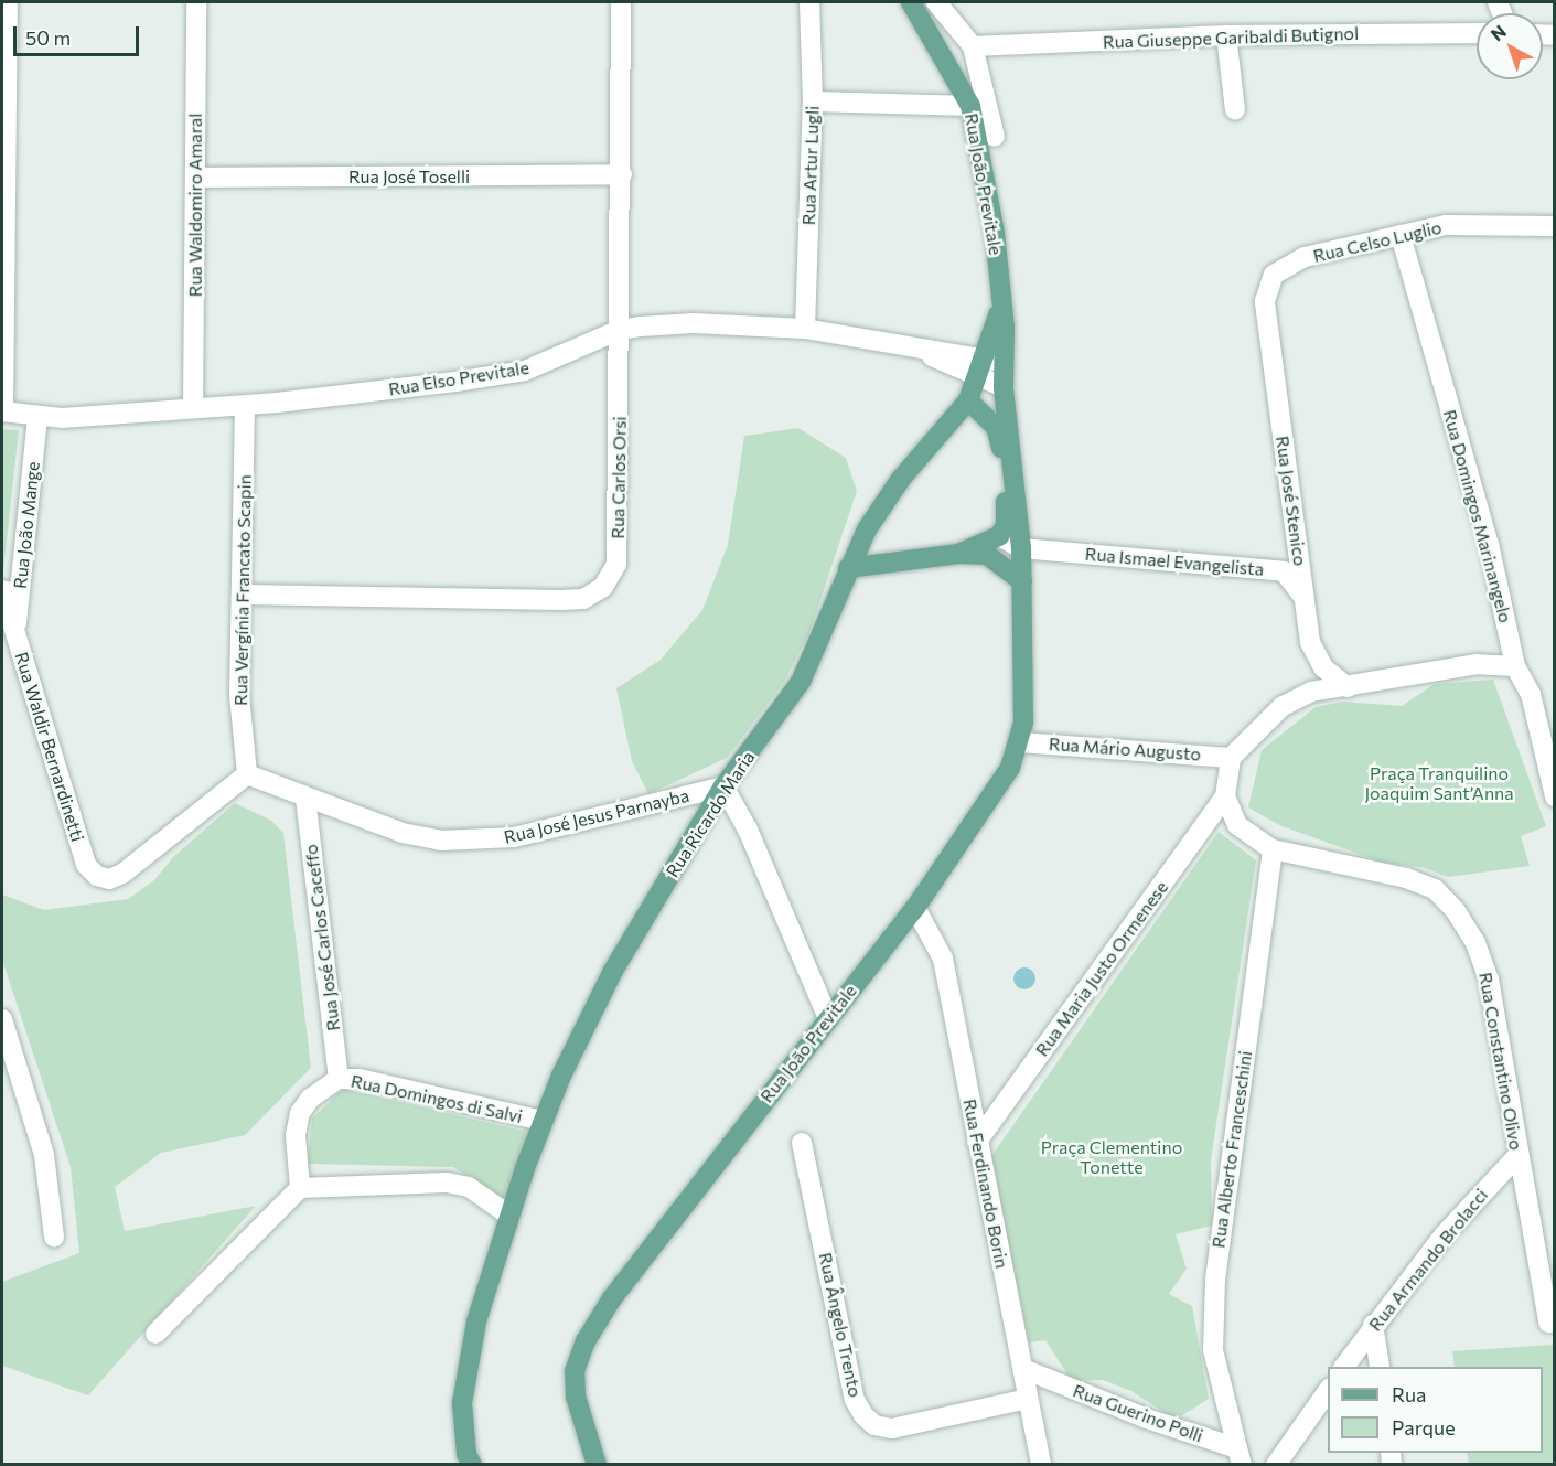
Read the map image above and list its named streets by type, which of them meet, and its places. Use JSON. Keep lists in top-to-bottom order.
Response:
{
  "streets": {
    "main road": ["Rua João Previtale", "Rua Ricardo Maria"],
    "street": [
      "Rua Giuseppe Garibaldi Butignol",
      "Rua Artur Lugli",
      "Rua José Toselli",
      "Rua Waldomiro Amaral",
      "Rua Celso Luglio",
      "Rua Elso Previtale",
      "Rua Carlos Orsi",
      "Rua José Stenico",
      "Rua Domingos Marinangelo",
      "Rua João Mange",
      "Rua Ismael Evangelista",
      "Rua Vergínia Francato Scapin",
      "Rua Waldir Bernardinetti",
      "Rua Mário Augusto",
      "Rua José Jesus Parnayba",
      "Rua José Carlos Caceffo",
      "Rua Maria Justo Ormenese",
      "Rua Constantino Olivo",
      "Rua Domingos di Salvi",
      "Rua Alberto Franceschini",
      "Rua Ferdinando Borin",
      "Rua Armando Brolacci",
      "Rua Ângelo Trento",
      "Rua Guerino Polli"
    ]
  },
  "crossings": [
    ["Rua Giuseppe Garibaldi Butignol", "Rua João Previtale"],
    ["Rua Artur Lugli", "Rua Elso Previtale"],
    ["Rua José Toselli", "Rua Waldomiro Amaral"],
    ["Rua José Toselli", "Rua Carlos Orsi"],
    ["Rua João Previtale", "Rua Elso Previtale"],
    ["Rua João Previtale", "Rua Ismael Evangelista"],
    ["Rua João Previtale", "Rua Mário Augusto"],
    ["Rua João Previtale", "Rua Ricardo Maria"],
    ["Rua João Previtale", "Rua Ferdinando Borin"],
    ["Rua Waldomiro Amaral", "Rua Elso Previtale"],
    ["Rua Celso Luglio", "Rua José Stenico"],
    ["Rua Celso Luglio", "Rua Domingos Marinangelo"],
    ["Rua Elso Previtale", "Rua Carlos Orsi"],
    ["Rua Elso Previtale", "Rua João Mange"],
    ["Rua Elso Previtale", "Rua Vergínia Francato Scapin"],
    ["Rua Carlos Orsi", "Rua Vergínia Francato Scapin"],
    ["Rua José Stenico", "Rua Ismael Evangelista"],
    ["Rua João Mange", "Rua Waldir Bernardinetti"],
    ["Rua Vergínia Francato Scapin", "Rua Waldir Bernardinetti"],
    ["Rua Vergínia Francato Scapin", "Rua José Jesus Parnayba"],
    ["Rua Waldir Bernardinetti", "Rua José Jesus Parnayba"],
    ["Rua Ricardo Maria", "Rua José Jesus Parnayba"],
    ["Rua Ricardo Maria", "Rua Domingos di Salvi"],
    ["Rua José Jesus Parnayba", "Rua José Carlos Caceffo"],
    ["Rua José Carlos Caceffo", "Rua Domingos di Salvi"],
    ["Rua Maria Justo Ormenese", "Rua Constantino Olivo"],
    ["Rua Maria Justo Ormenese", "Rua Ferdinando Borin"],
    ["Rua Constantino Olivo", "Rua Alberto Franceschini"],
    ["Rua Constantino Olivo", "Rua Armando Brolacci"],
    ["Rua Alberto Franceschini", "Rua Guerino Polli"],
    ["Rua Ferdinando Borin", "Rua Ângelo Trento"],
    ["Rua Ferdinando Borin", "Rua Guerino Polli"]
  ],
  "parks": ["Praça Tranquilino Joaquim Sant’Anna", "Praça Clementino Tonette"],
  "legend": ["Rua", "Parque"],
  "scale_bar": "50 m",
  "north": "top left"
}
